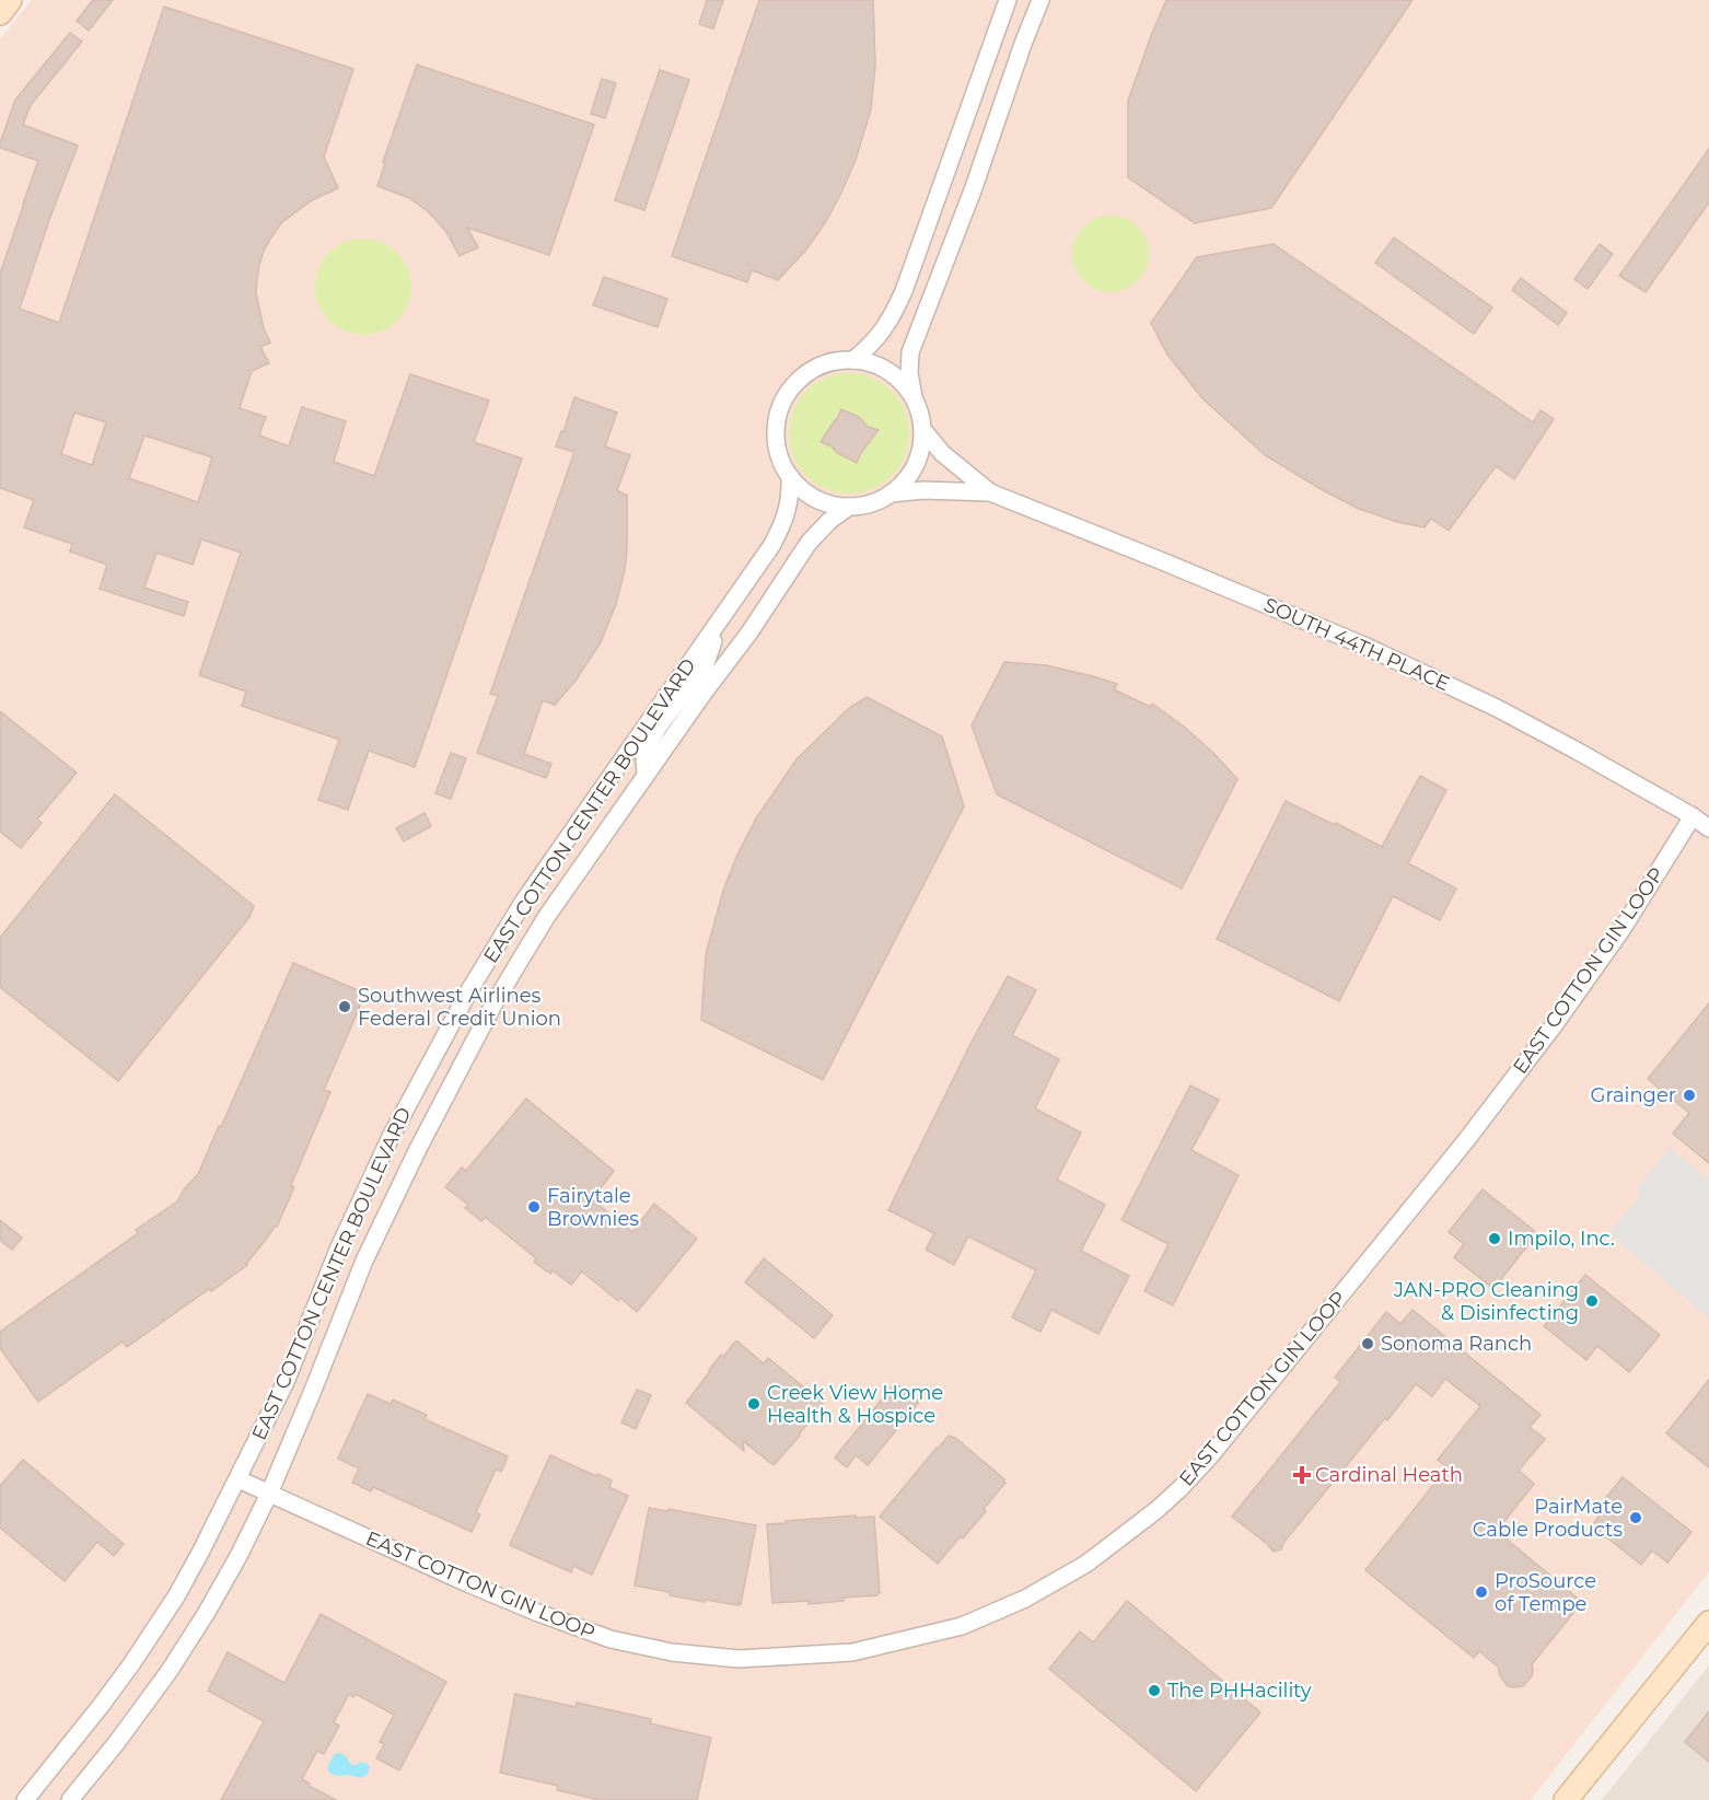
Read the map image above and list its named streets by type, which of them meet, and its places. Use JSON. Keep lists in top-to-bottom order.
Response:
{
  "streets": {
    "street": ["SOUTH 44TH PLACE", "EAST COTTON CENTER BOULEVARD", "EAST COTTON GIN LOOP"]
  },
  "crossings": [
    ["SOUTH 44TH PLACE", "EAST COTTON CENTER BOULEVARD"],
    ["SOUTH 44TH PLACE", "EAST COTTON GIN LOOP"],
    ["EAST COTTON CENTER BOULEVARD", "EAST COTTON GIN LOOP"]
  ],
  "places": {
    "other": [
      "Southwest Airlines Federal Credit Union",
      "Grainger",
      "Fairytale Brownies",
      "Impilo, Inc.",
      "JAN-PRO Cleaning & Disinfecting",
      "Sonoma Ranch",
      "Creek View Home Health & Hospice",
      "PairMate Cable Products",
      "ProSource of Tempe",
      "The PHHacility"
    ],
    "health": ["Cardinal Heath"]
  }
}
